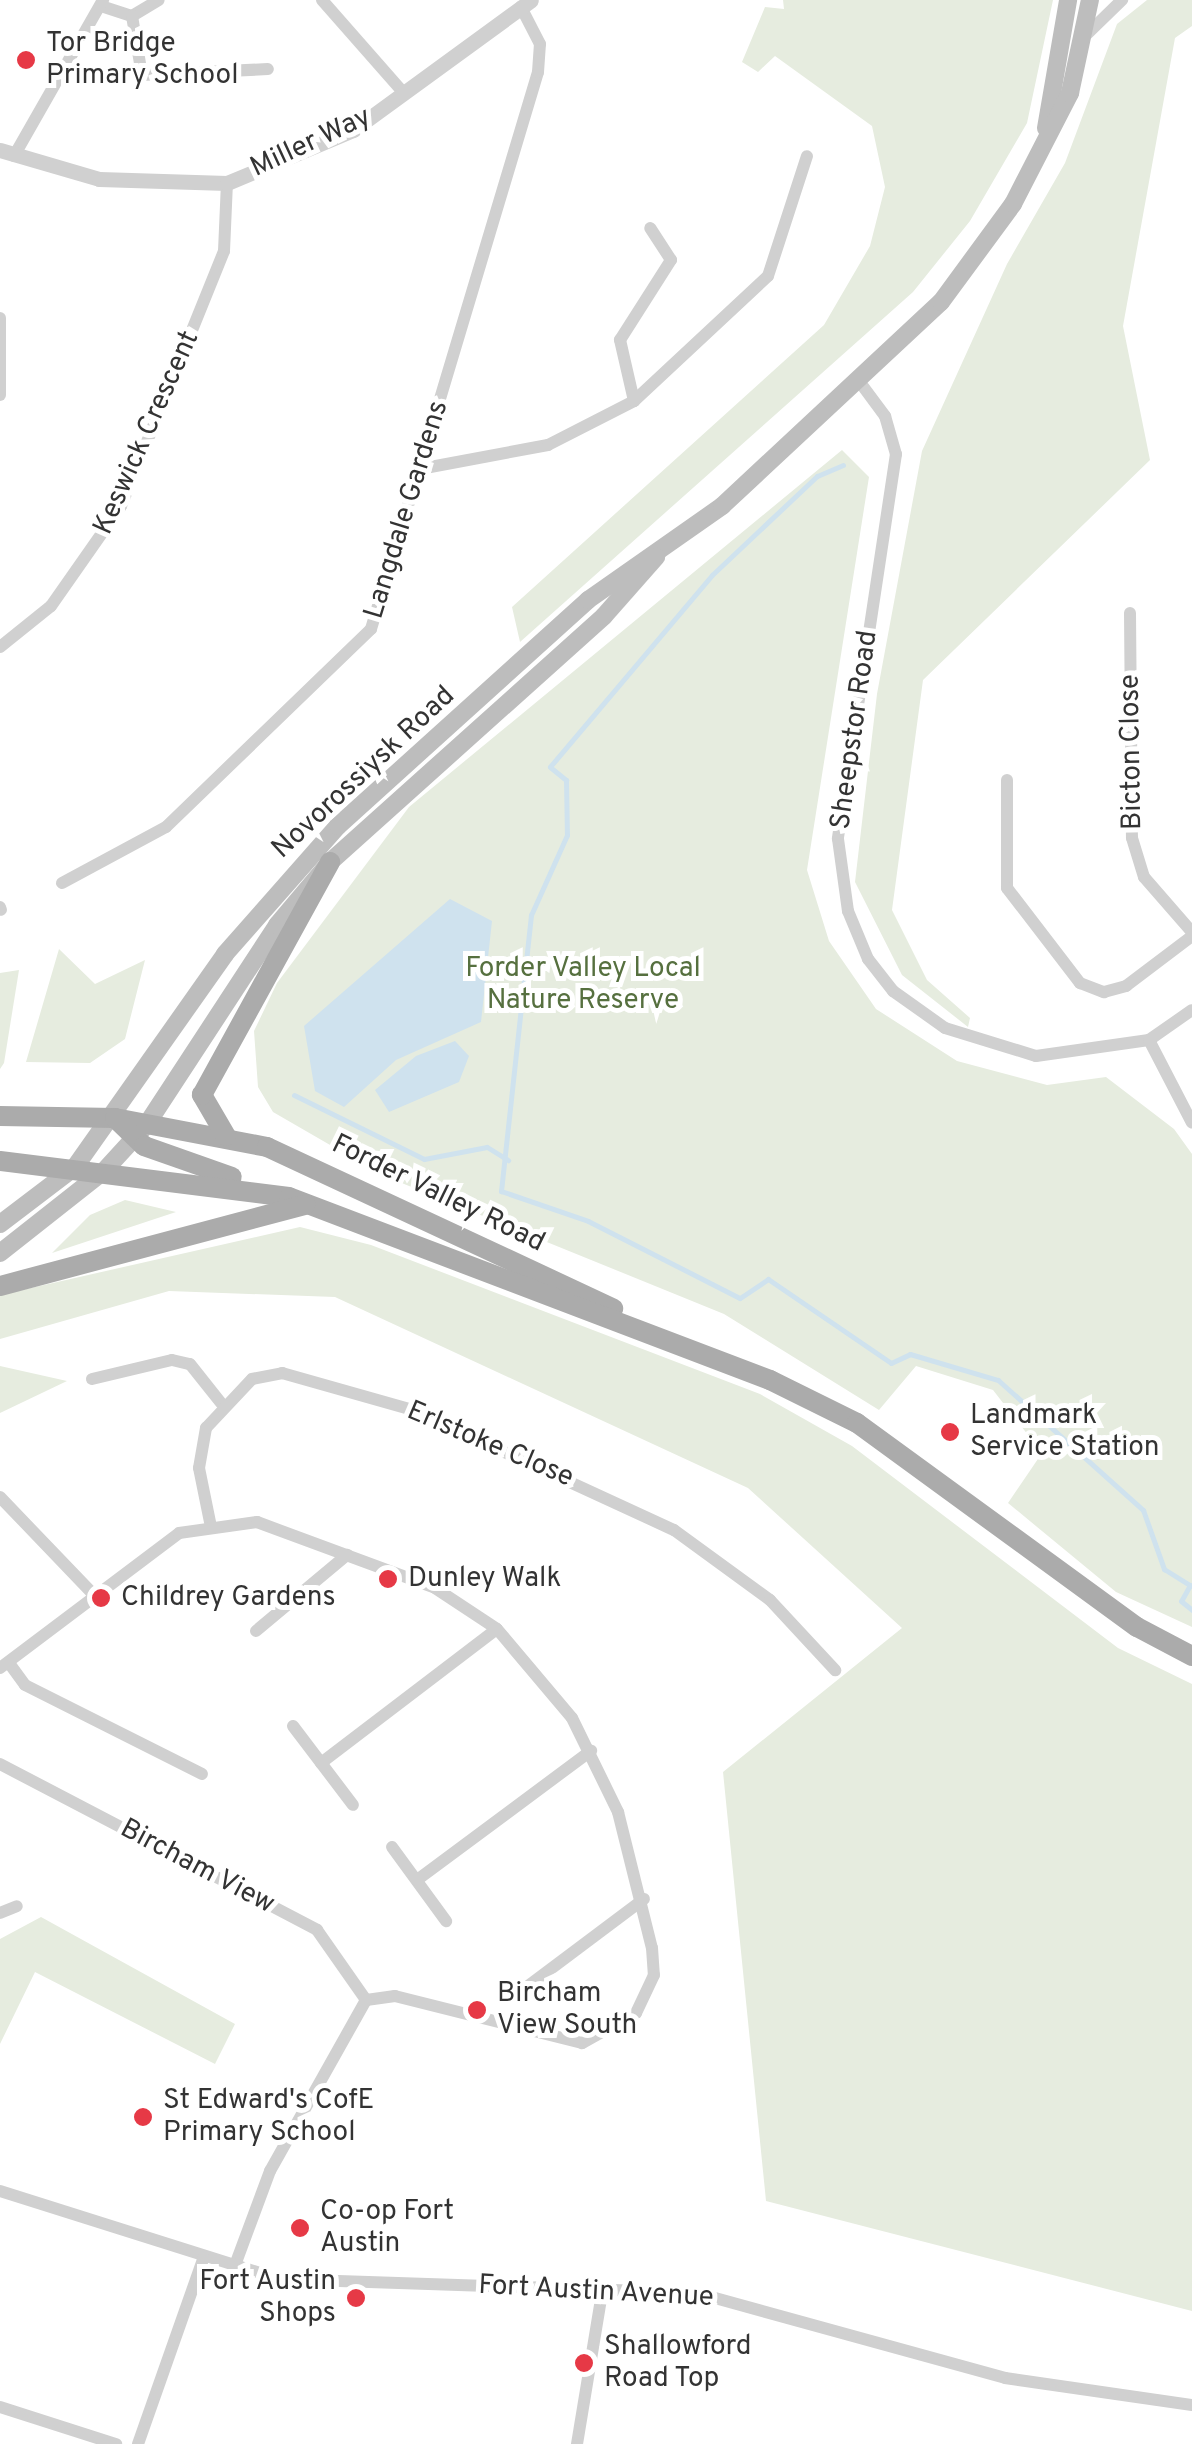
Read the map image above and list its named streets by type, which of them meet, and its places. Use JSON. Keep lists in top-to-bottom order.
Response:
{
  "streets": {
    "main road": ["Novorossiysk Road", "Forder Valley Road"],
    "street": [
      "Miller Way",
      "Keswick Crescent",
      "Langdale Gardens",
      "Sheepstor Road",
      "Bicton Close",
      "Erlstoke Close",
      "Bircham View",
      "Fort Austin Avenue"
    ]
  },
  "crossings": [
    ["Miller Way", "Keswick Crescent"],
    ["Miller Way", "Langdale Gardens"],
    ["Sheepstor Road", "Novorossiysk Road"],
    ["Novorossiysk Road", "Forder Valley Road"]
  ],
  "parks": ["Forder Valley Local Nature Reserve"],
  "places": [
    "Tor Bridge Primary School",
    "Landmark Service Station",
    "Dunley Walk",
    "Childrey Gardens",
    "Bircham View South",
    "St Edward's CofE Primary School",
    "Co-op Fort Austin",
    "Fort Austin Shops",
    "Shallowford Road Top"
  ]
}
